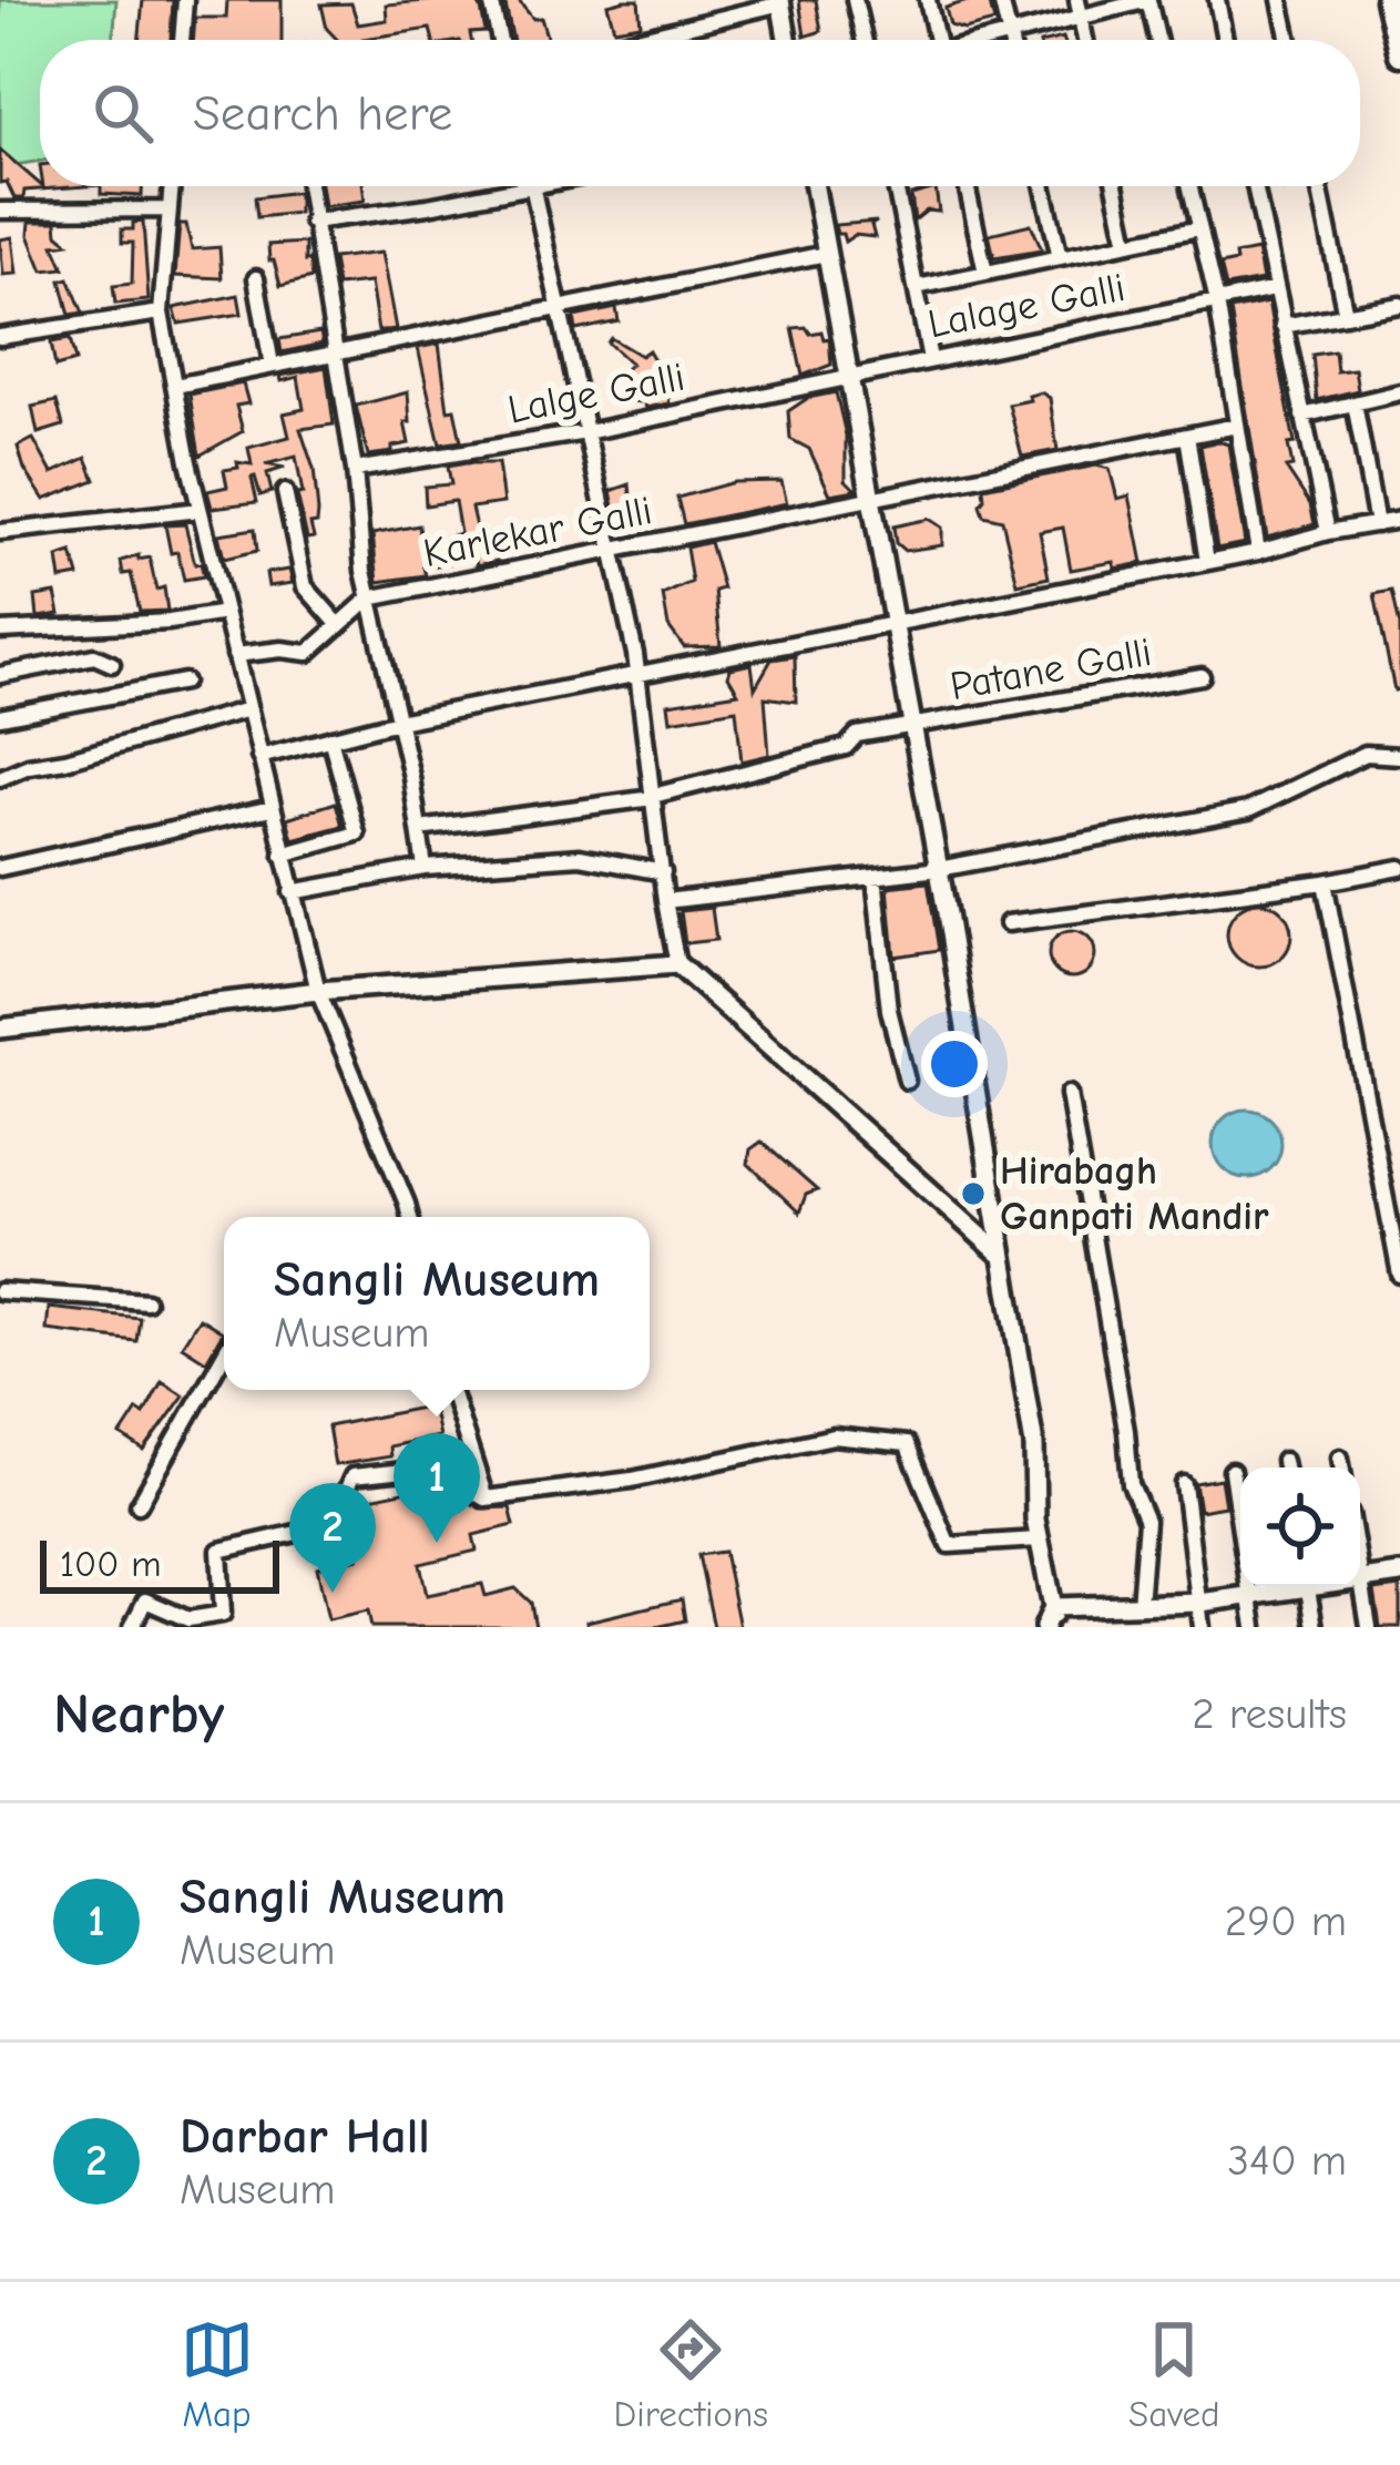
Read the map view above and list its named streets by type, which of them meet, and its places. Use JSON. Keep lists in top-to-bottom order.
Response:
{
  "streets": {
    "street": [
      "Lalage Galli",
      "Lalge Galli",
      "Karlekar Galli",
      "Patane Galli"
    ]
  },
  "crossings": [
    ["Lalage Galli", "Lalge Galli"]
  ],
  "places": ["Hirabagh Ganpati Mandir"],
  "scale_bar": "100 m",
  "page": {
    "search": "Search here",
    "popup": ["Sangli Museum", "Museum"],
    "pins": ["1", "2"],
    "scale": "100 m",
    "heading": ["Nearby", "2 results"],
    "list": [
      {
        "mark": "1",
        "name": "Sangli Museum",
        "note": "Museum",
        "value": "290 m"
      },
      {
        "mark": "2",
        "name": "Darbar Hall",
        "note": "Museum",
        "value": "340 m"
      }
    ],
    "nav": ["Map", "Directions", "Saved"]
  }
}
